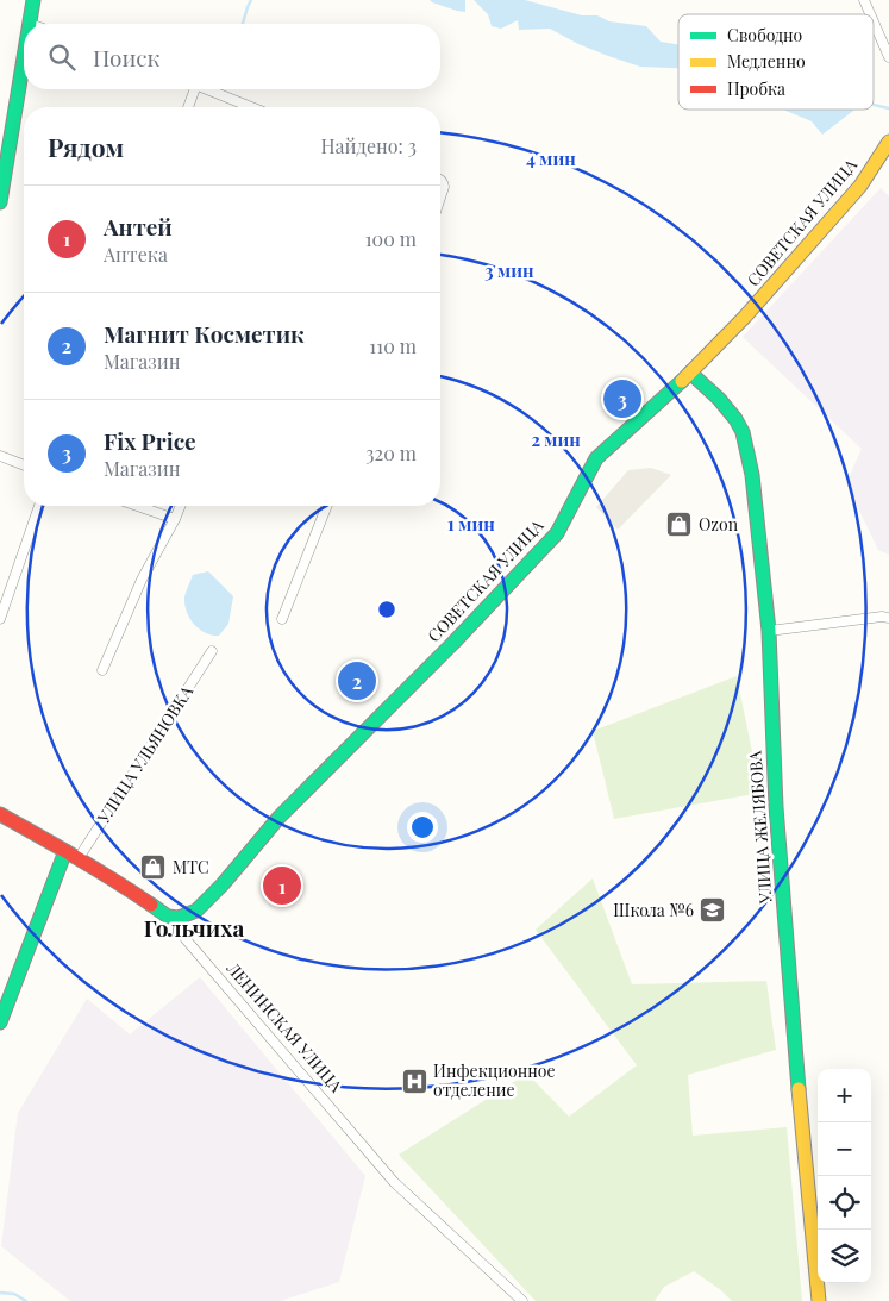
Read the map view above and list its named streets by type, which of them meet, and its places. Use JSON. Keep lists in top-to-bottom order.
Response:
{
  "streets": {
    "street": [
      "СОВЕТСКАЯ УЛИЦА",
      "УЛИЦА УЛЬЯНОВКА",
      "УЛИЦА ЖЕЛЯБОВА",
      "ЛЕНИНСКАЯ УЛИЦА"
    ]
  },
  "crossings": [
    ["СОВЕТСКАЯ УЛИЦА", "УЛИЦА ЖЕЛЯБОВА"],
    ["СОВЕТСКАЯ УЛИЦА", "ЛЕНИНСКАЯ УЛИЦА"]
  ],
  "districts": ["Гольчиха"],
  "places": {
    "shop": ["Ozon", "МТС"],
    "school or university": ["Школа №6"],
    "hospital": ["Инфекционное отделение"]
  },
  "legend": ["Свободно", "Медленно", "Пробка"],
  "page": {
    "search": "Поиск",
    "heading": ["Рядом", "Найдено: 3"],
    "list": [
      {
        "mark": "1",
        "name": "Антей",
        "note": "Аптека",
        "value": "100 m"
      },
      {
        "mark": "2",
        "name": "Магнит Косметик",
        "note": "Магазин",
        "value": "110 m"
      },
      {
        "mark": "3",
        "name": "Fix Price",
        "note": "Магазин",
        "value": "320 m"
      }
    ],
    "pins": ["3", "2", "1"],
    "map_buttons": ["+", "−"]
  },
  "rings": [
    "4 мин",
    "3 мин",
    "2 мин",
    "1 мин"
  ]
}
